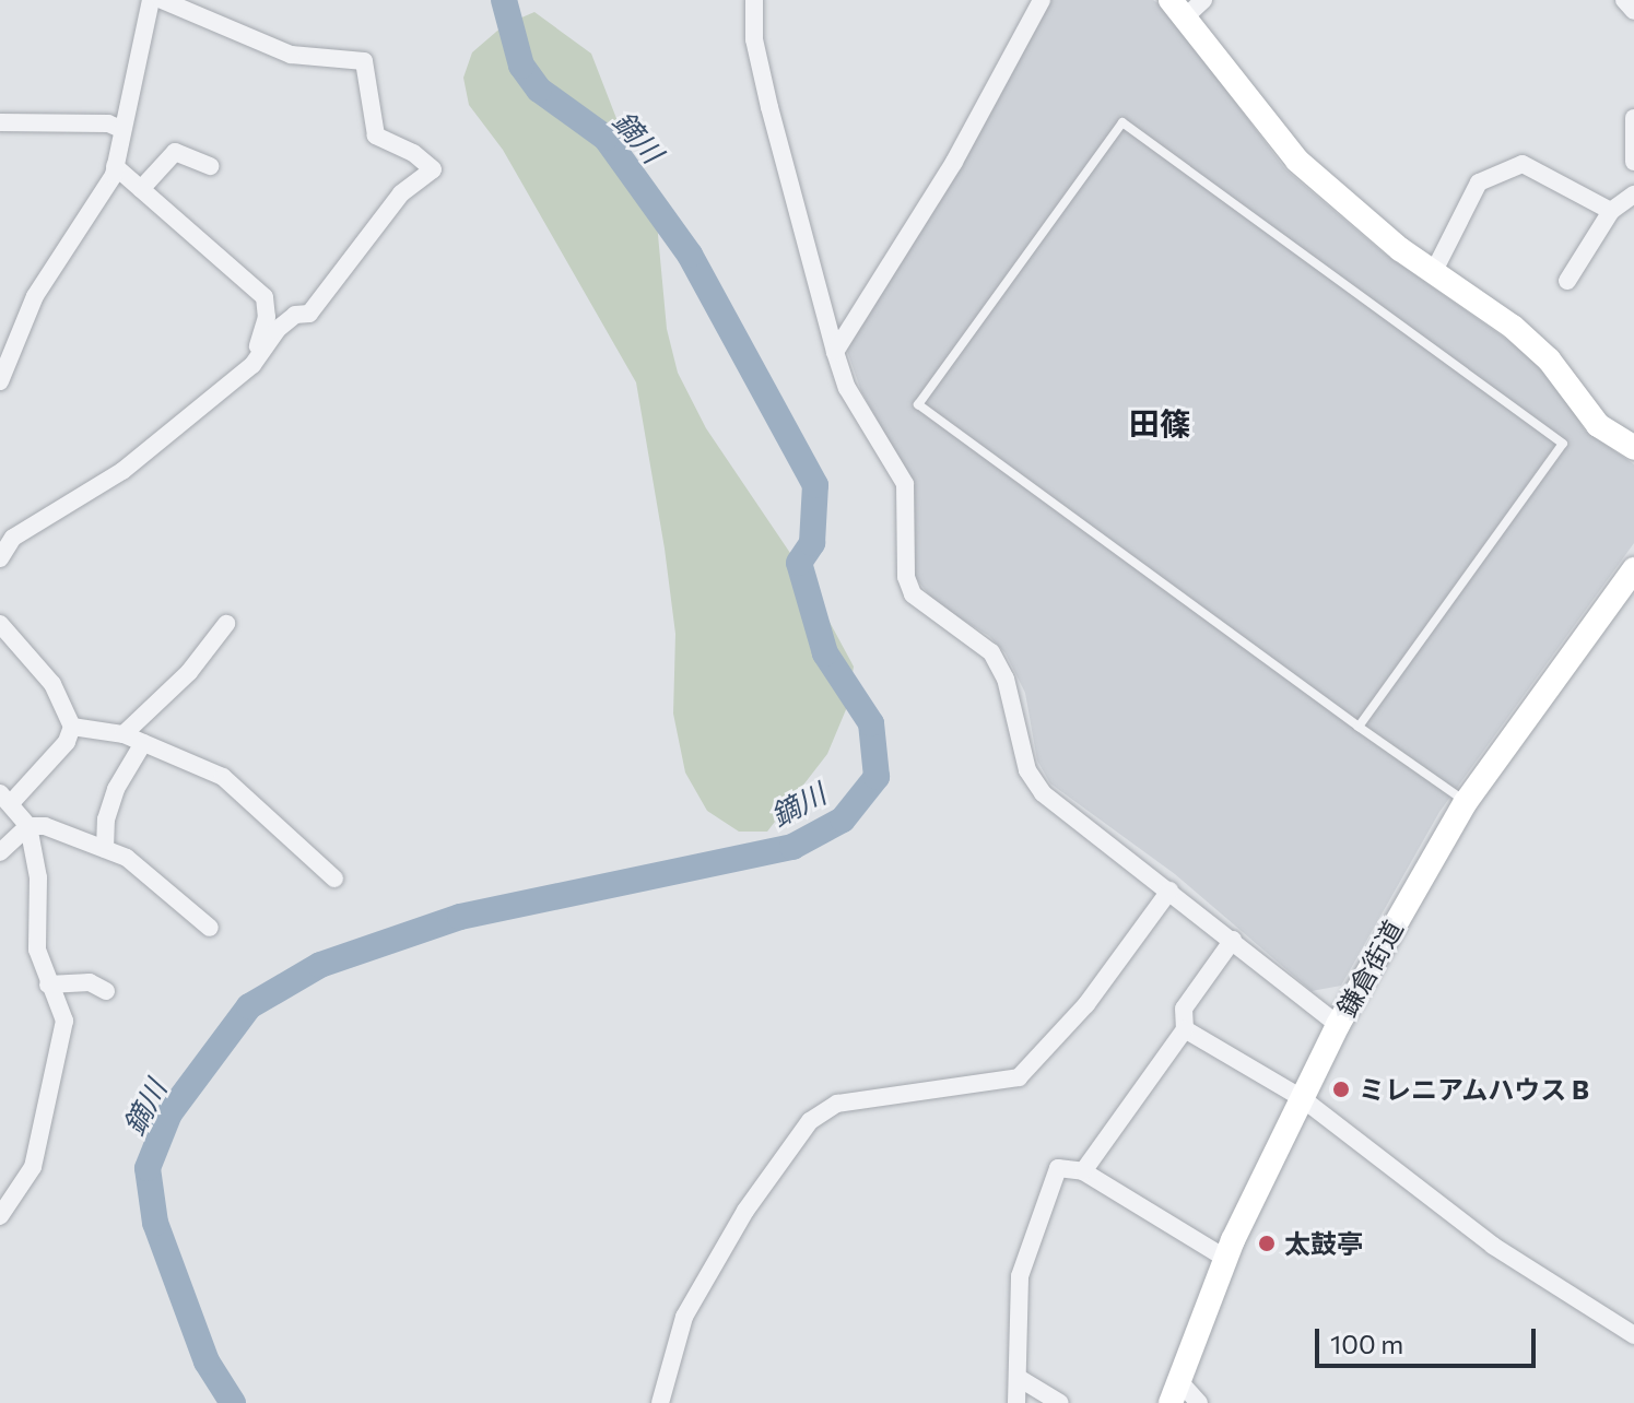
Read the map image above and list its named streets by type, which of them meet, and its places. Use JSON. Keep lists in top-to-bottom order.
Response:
{
  "streets": {
    "street": ["鎌倉街道"]
  },
  "districts": ["田篠"],
  "water": ["鏑川"],
  "places": ["ミレニアムハウス B", "太鼓亭"],
  "scale_bar": "100 m"
}
